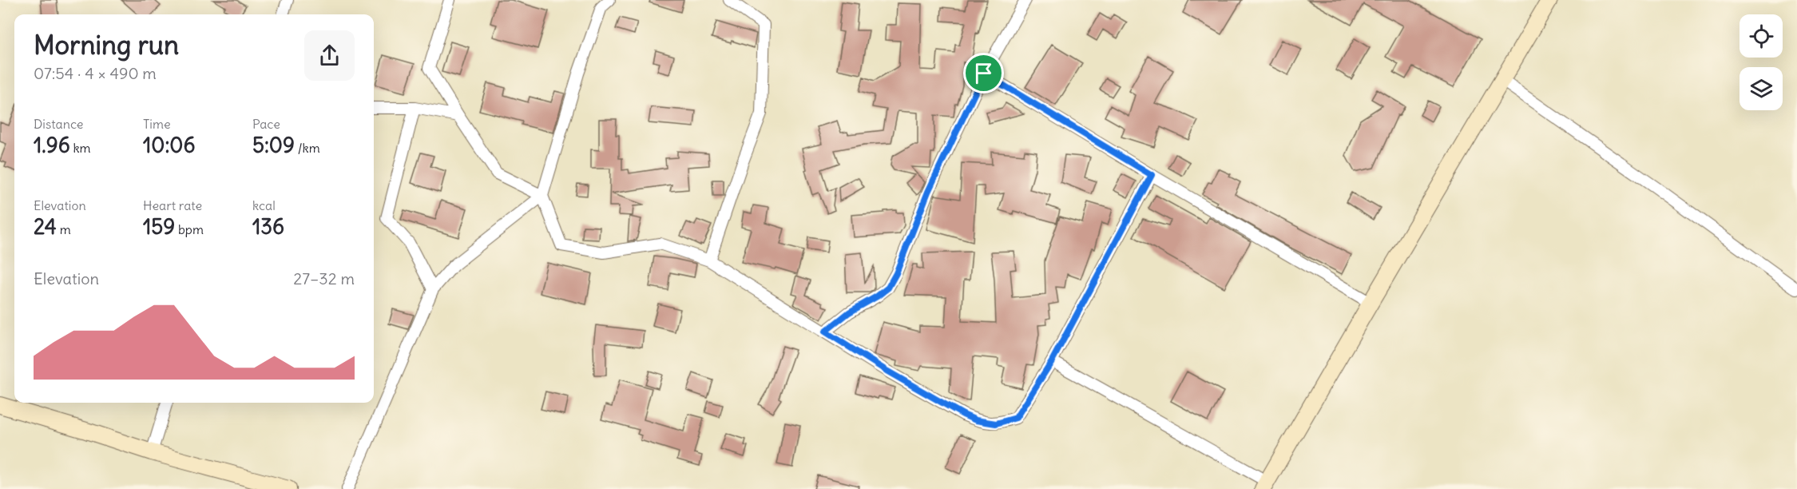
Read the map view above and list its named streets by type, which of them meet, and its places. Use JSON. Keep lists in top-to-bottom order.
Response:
{
  "page": {
    "heading": ["Morning run", "07:54 · 4 × 490 m"],
    "stats": [
      ["Distance", "1.96 km"],
      ["Time", "10:06"],
      ["Pace", "5:09 /km"],
      ["Elevation", "24 m"],
      ["Heart rate", "159 bpm"],
      ["kcal", "136"]
    ],
    "chart": ["Elevation", "27–32 m"]
  }
}
